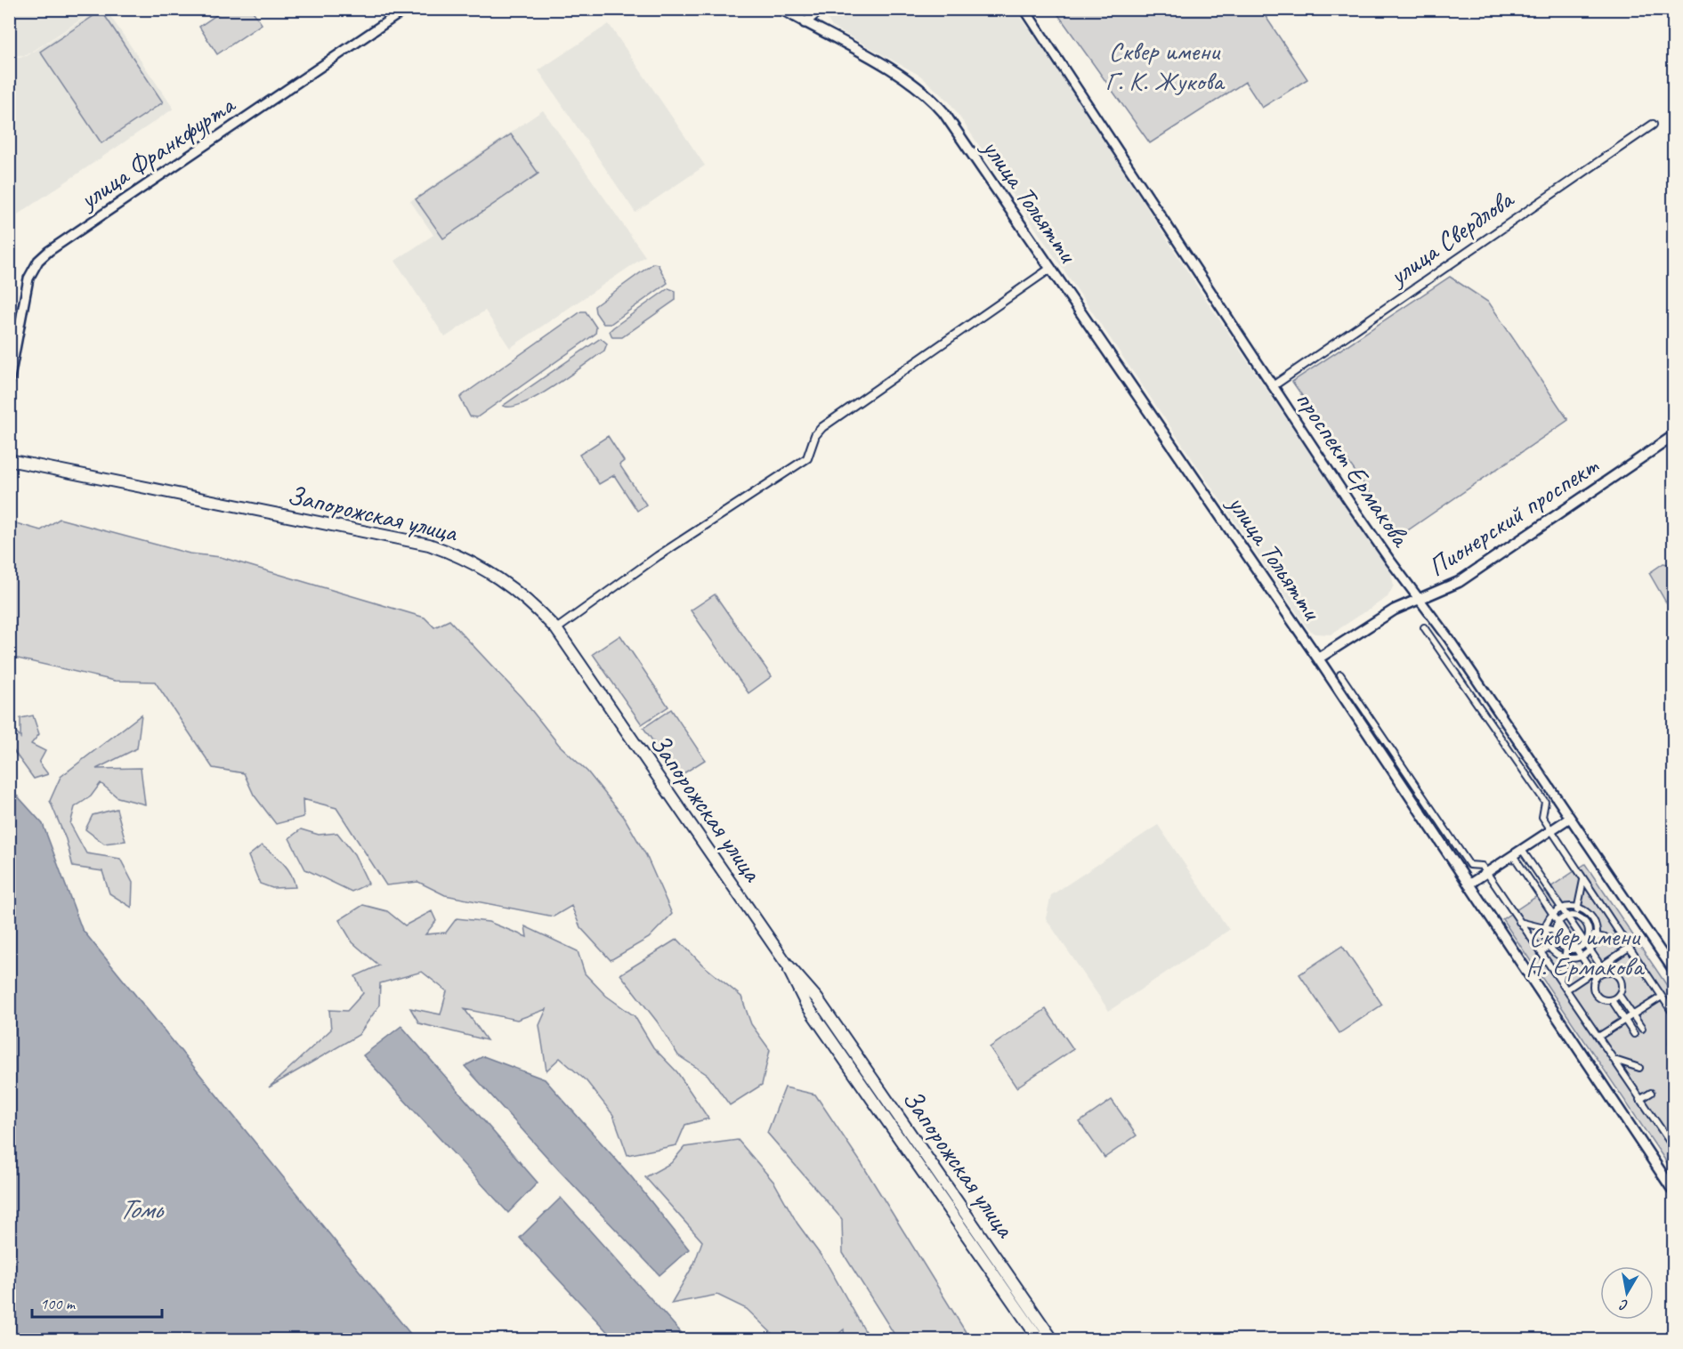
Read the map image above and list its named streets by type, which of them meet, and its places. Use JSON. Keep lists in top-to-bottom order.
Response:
{
  "streets": {
    "main road": ["улица Тольятти", "Запорожская улица", "Пионерский проспект"],
    "street": ["улица Франкфурта", "улица Свердлова", "проспект Ермакова"]
  },
  "crossings": [
    ["улица Тольятти", "Пионерский проспект"],
    ["улица Свердлова", "проспект Ермакова"],
    ["проспект Ермакова", "Пионерский проспект"]
  ],
  "water": ["Томь"],
  "parks": ["Сквер имени Г. К. Жукова", "Сквер имени Н. Ермакова"],
  "scale_bar": "100 m",
  "north": "bottom"
}
